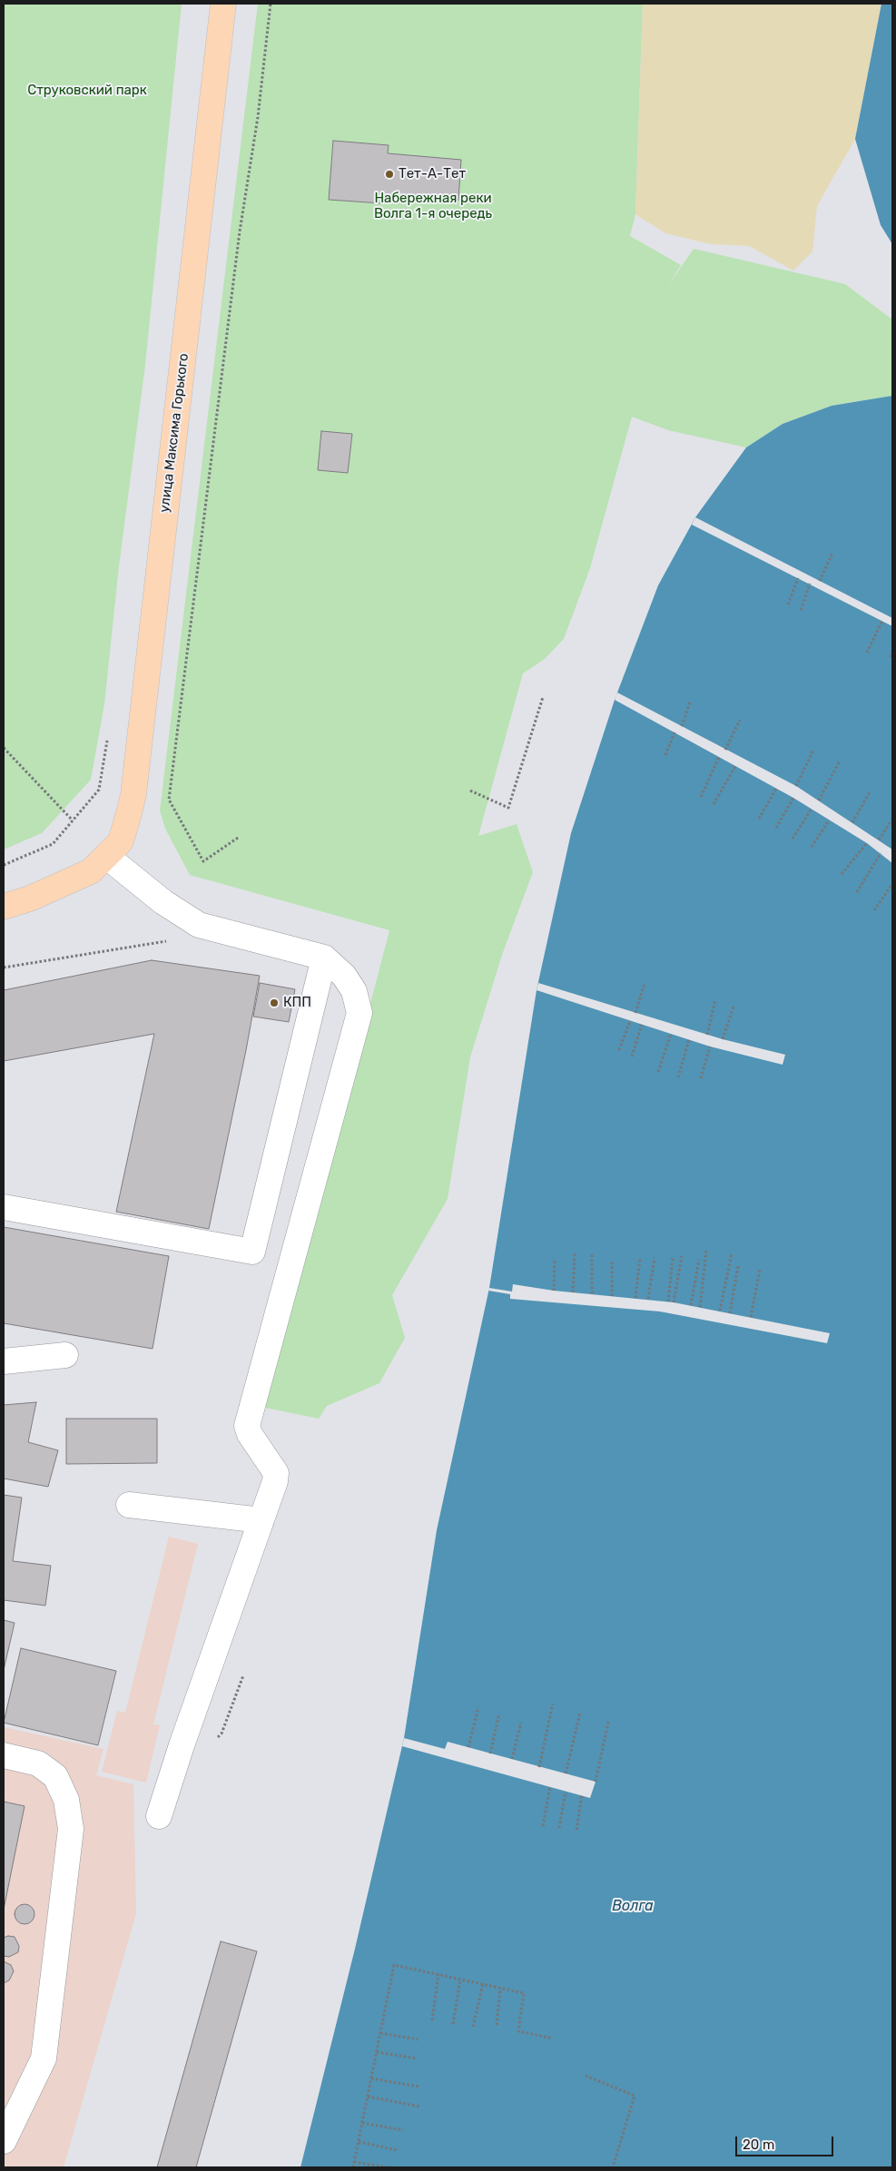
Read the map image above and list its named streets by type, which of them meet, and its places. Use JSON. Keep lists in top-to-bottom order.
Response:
{
  "streets": {
    "main road": ["улица Максима Горького"]
  },
  "water": ["Волга"],
  "parks": ["Струковский парк", "Набережная реки Волга 1-я очередь"],
  "places": ["Тет-А-Тет", "КПП"],
  "scale_bar": "20 m"
}
